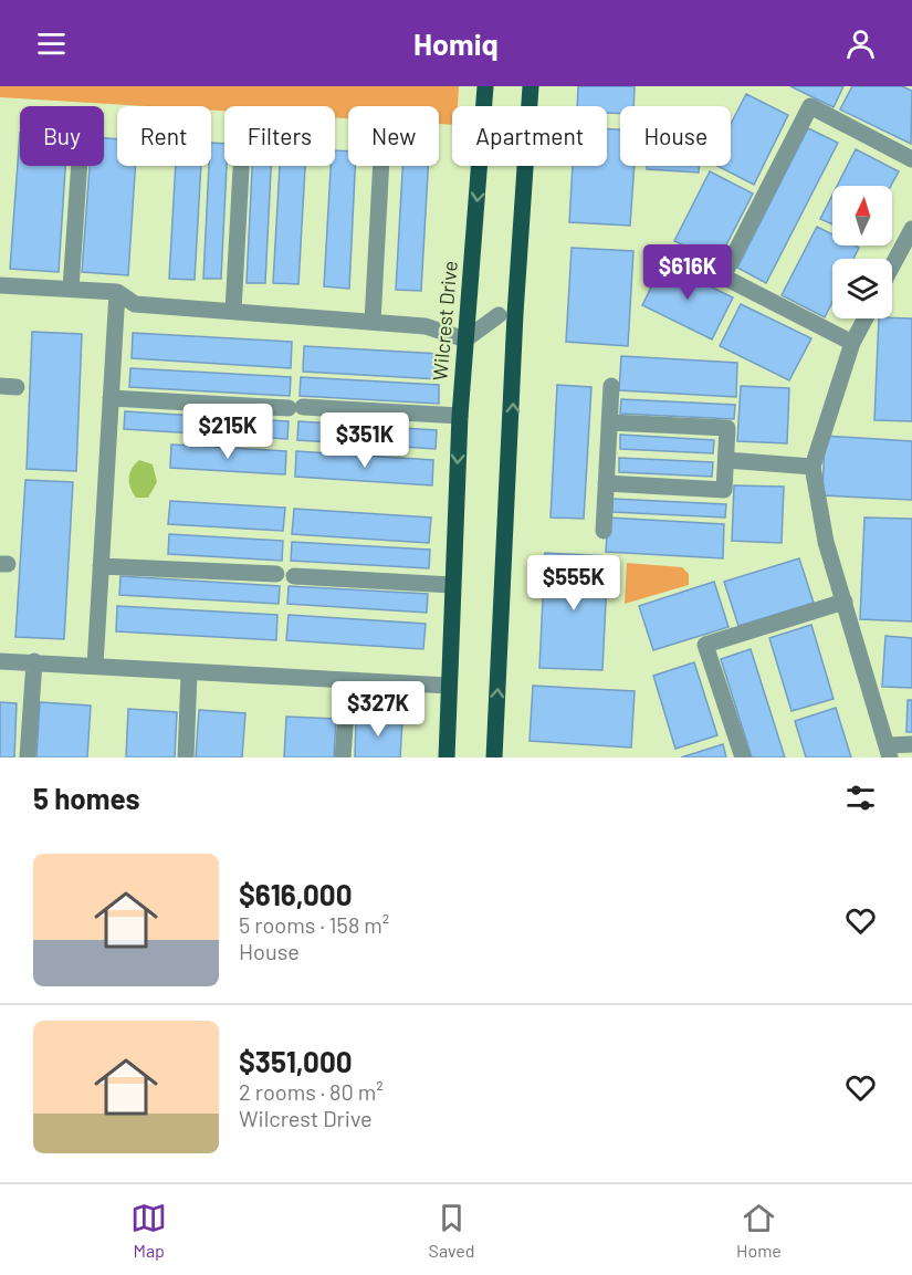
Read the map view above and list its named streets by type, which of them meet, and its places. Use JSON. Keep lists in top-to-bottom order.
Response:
{
  "streets": {
    "main road": ["Wilcrest Drive"]
  },
  "north": "top",
  "page": {
    "header": "Homiq",
    "chip": [
      "Buy",
      "Rent",
      "Filters",
      "New",
      "Apartment",
      "House"
    ],
    "price": [
      "$616K",
      "$215K",
      "$351K",
      "$555K",
      "$327K"
    ],
    "heading": "5 homes",
    "list": [
      {
        "name": "$616,000",
        "note": "5 rooms · 158 m² · House"
      },
      {
        "name": "$351,000",
        "note": "2 rooms · 80 m² · Wilcrest Drive"
      }
    ],
    "tabs": ["Map", "Saved", "Home"]
  }
}
